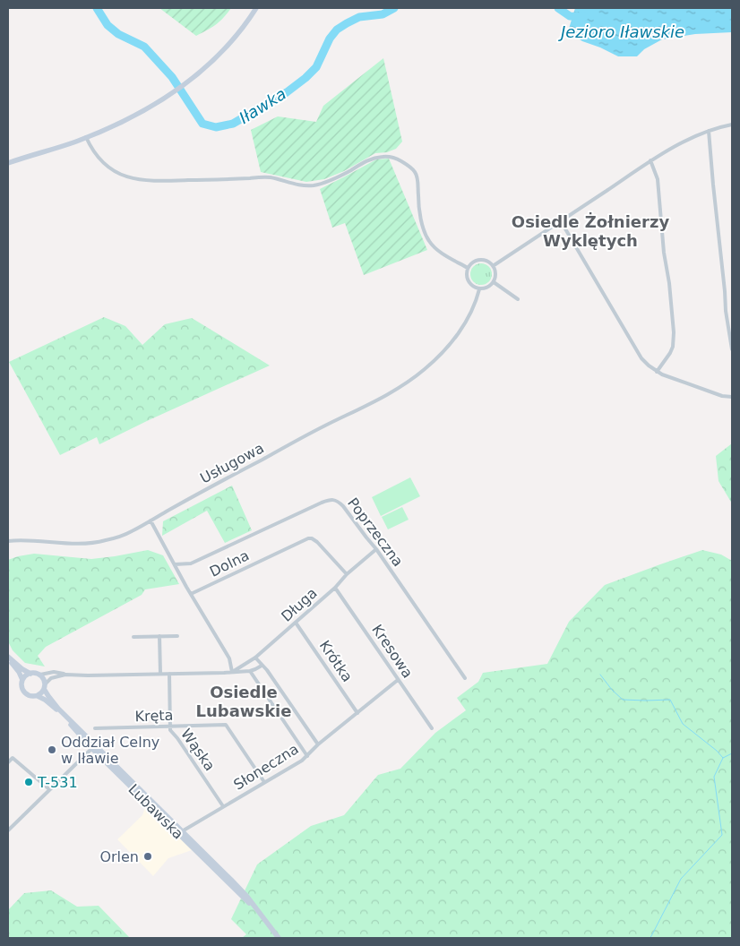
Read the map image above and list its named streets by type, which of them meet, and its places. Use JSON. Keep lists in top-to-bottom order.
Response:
{
  "streets": {
    "main road": ["Lubawska"],
    "street": [
      "Usługowa",
      "Poprzeczna",
      "Dolna",
      "Długa",
      "Kresowa",
      "Krótka",
      "Kręta",
      "Wąska",
      "Słoneczna"
    ]
  },
  "crossings": [
    ["Poprzeczna", "Długa"],
    ["Dolna", "Długa"],
    ["Długa", "Kresowa"],
    ["Długa", "Krótka"],
    ["Długa", "Wąska"],
    ["Długa", "Lubawska"],
    ["Kresowa", "Słoneczna"],
    ["Krótka", "Słoneczna"],
    ["Kręta", "Wąska"],
    ["Kręta", "Słoneczna"],
    ["Wąska", "Słoneczna"],
    ["Słoneczna", "Lubawska"]
  ],
  "districts": ["Osiedle Żołnierzy Wyklętych", "Osiedle Lubawskie"],
  "water": ["Jezioro Iławskie", "Iławka"],
  "places": ["Oddział Celny w Iławie", "T-531", "Orlen"]
}
